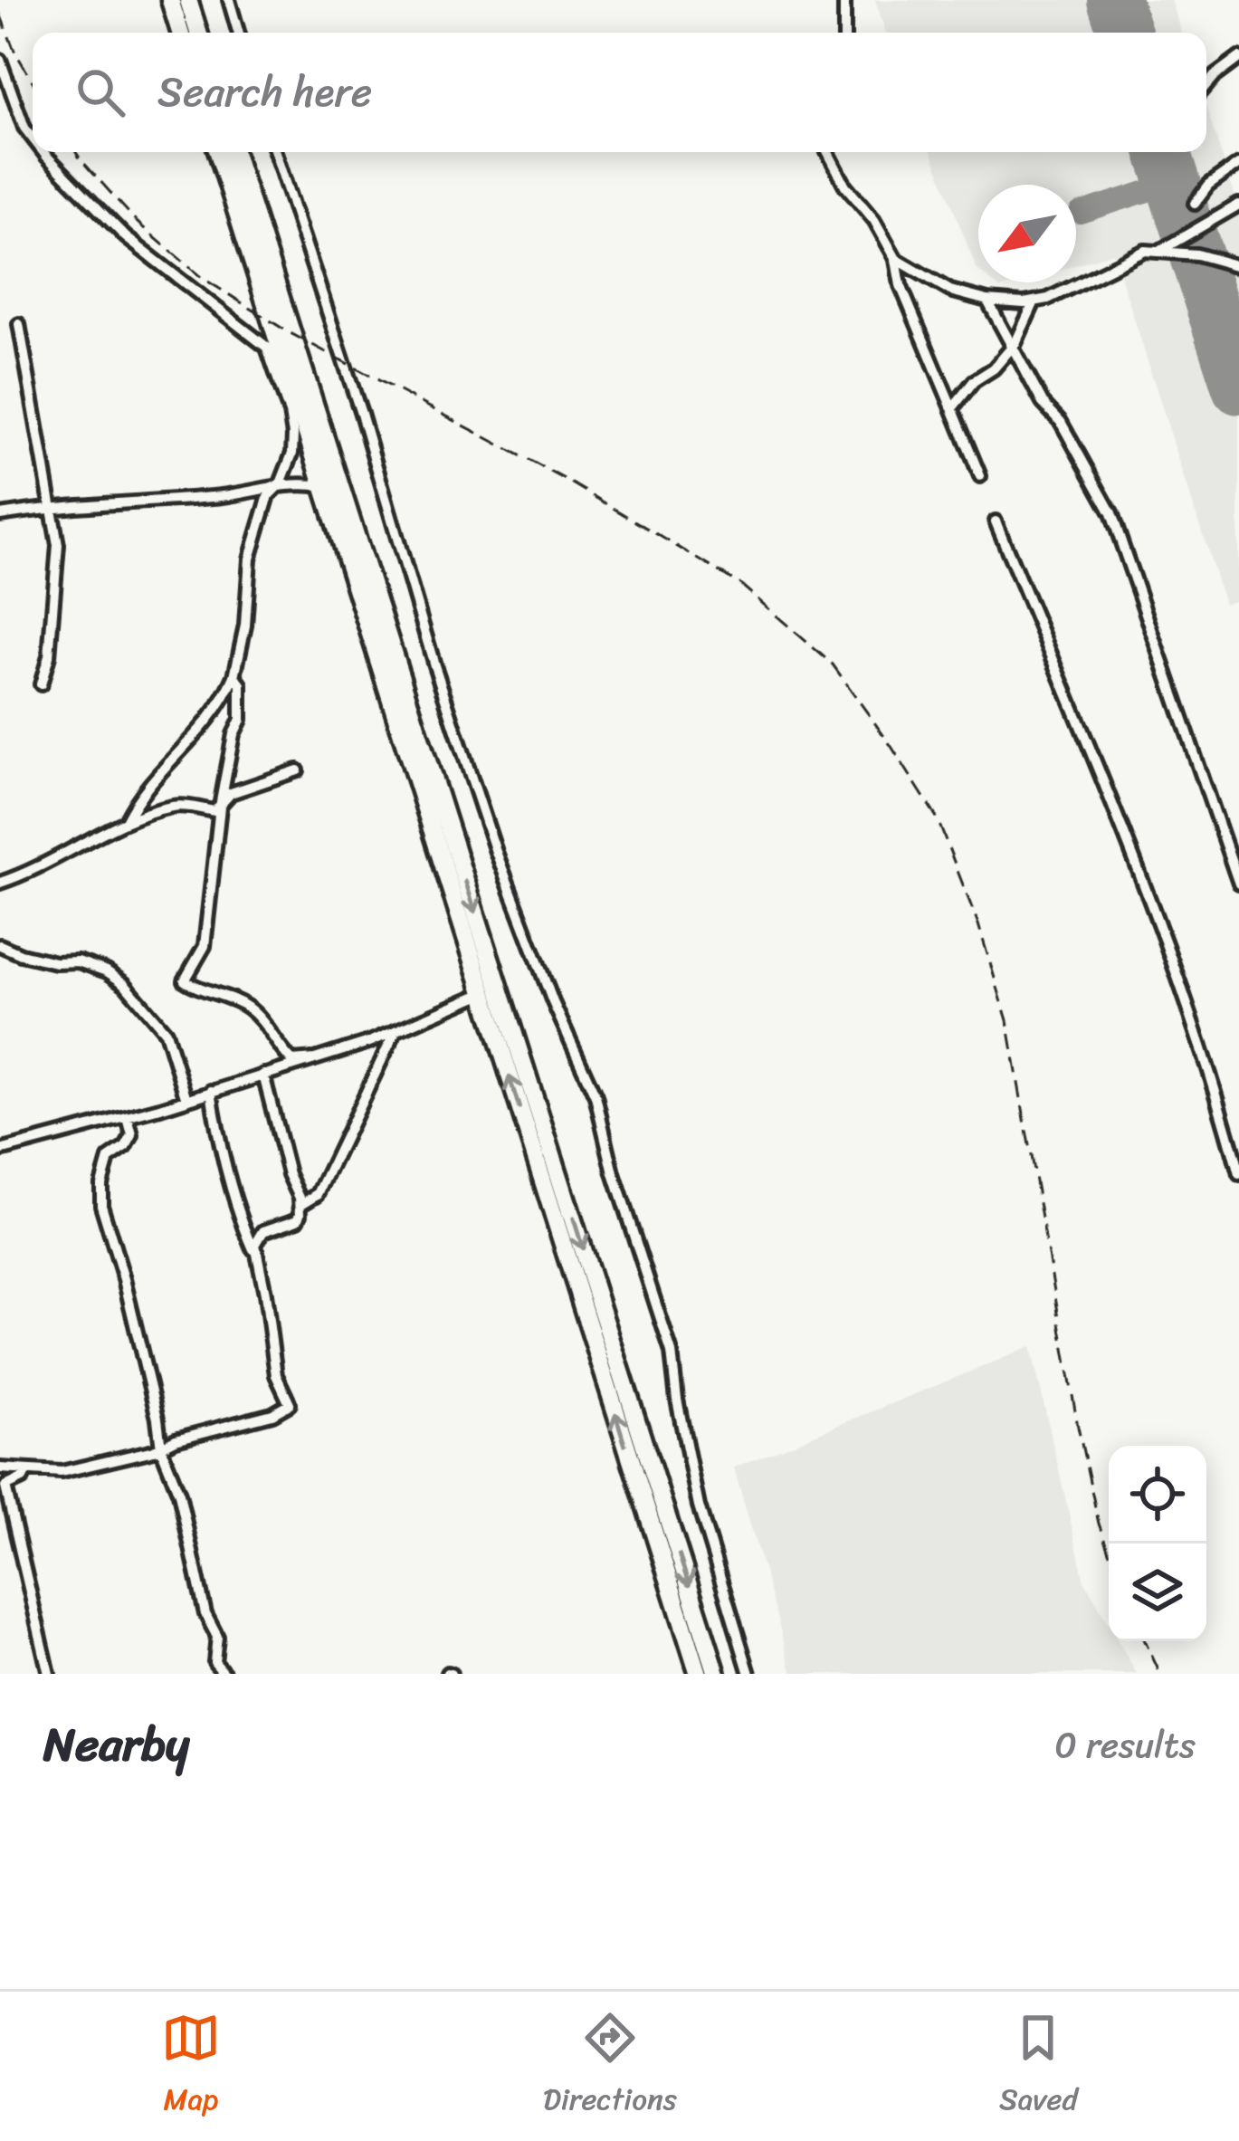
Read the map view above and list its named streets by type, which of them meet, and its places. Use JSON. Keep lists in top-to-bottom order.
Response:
{
  "north": "bottom left",
  "page": {
    "search": "Search here",
    "heading": ["Nearby", "0 results"],
    "nav": ["Map", "Directions", "Saved"]
  }
}
